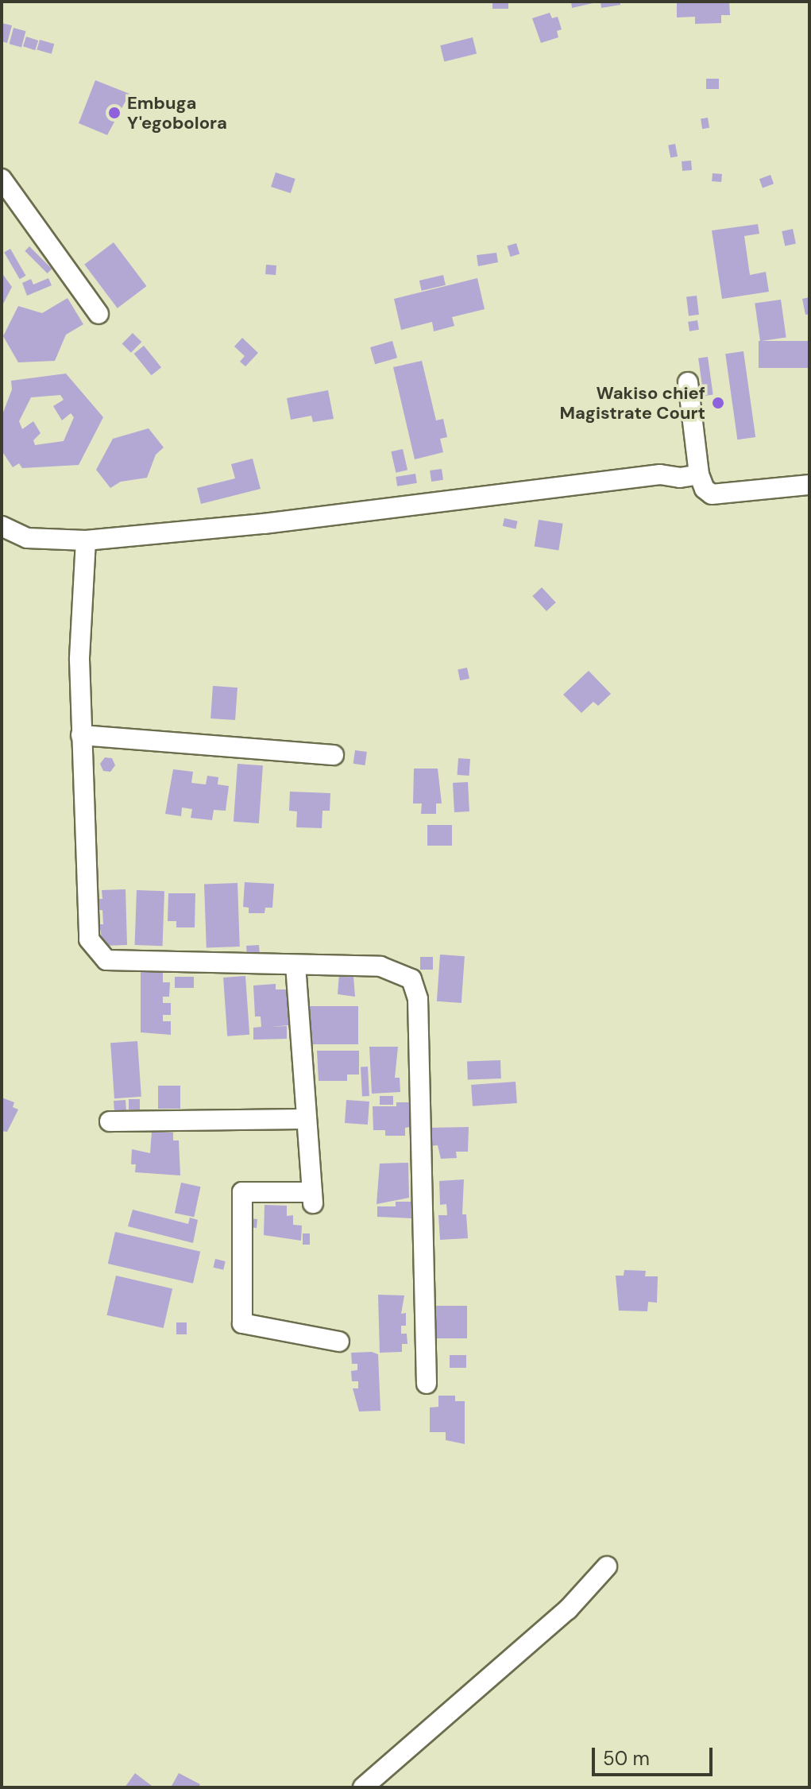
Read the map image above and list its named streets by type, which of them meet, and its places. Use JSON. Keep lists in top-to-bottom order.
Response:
{
  "places": ["Embuga Y'egobolora", "Wakiso chief Magistrate Court"],
  "scale_bar": "50 m"
}
